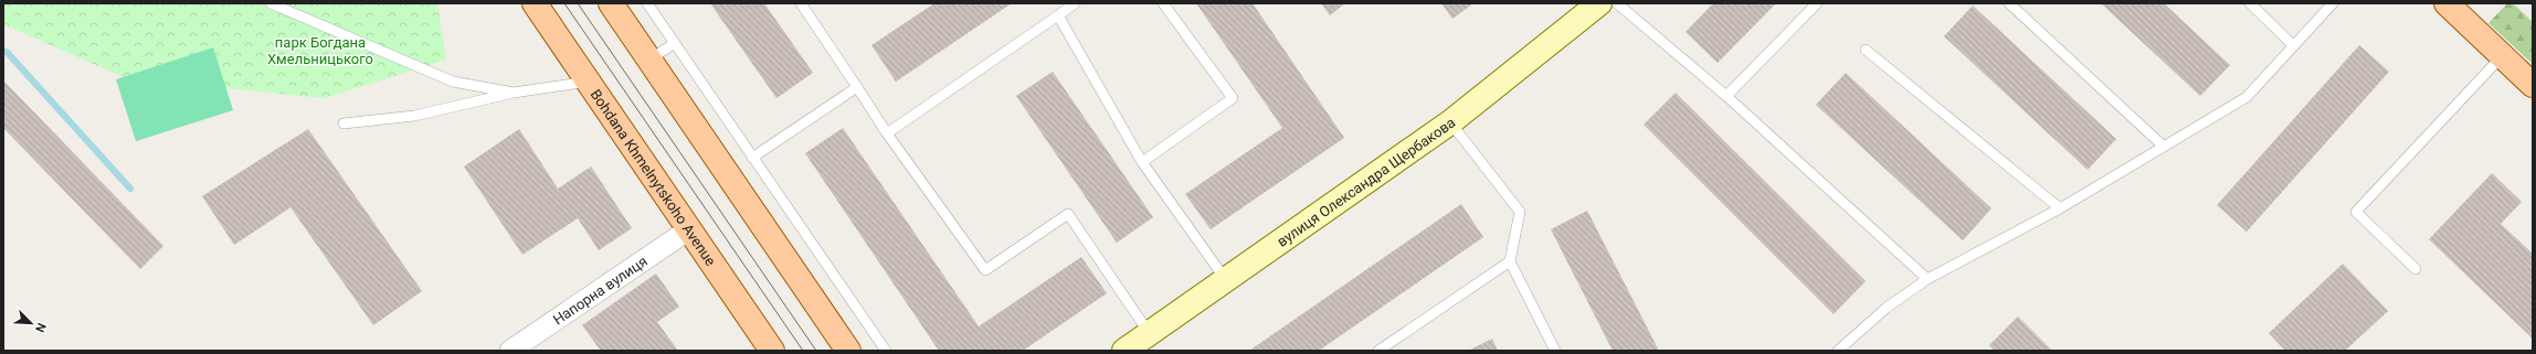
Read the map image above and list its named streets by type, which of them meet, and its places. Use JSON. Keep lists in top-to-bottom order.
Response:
{
  "streets": {
    "main road": ["Bohdana Khmelnytskoho Avenue"],
    "street": ["вулиця Олександра Щербакова", "Напорна вулиця"]
  },
  "crossings": [
    ["Bohdana Khmelnytskoho Avenue", "Напорна вулиця"]
  ],
  "parks": ["парк Богдана Хмельницького"],
  "north": "bottom right"
}
